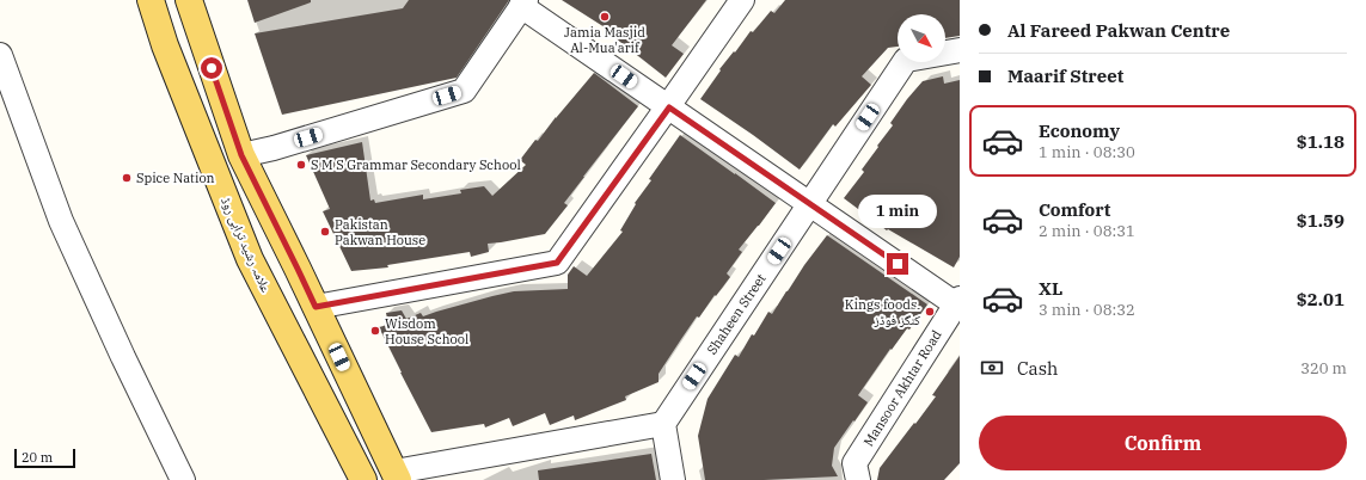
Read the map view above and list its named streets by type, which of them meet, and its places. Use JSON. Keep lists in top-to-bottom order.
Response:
{
  "streets": {
    "main road": ["علامہ رشید ترابی روڈ"],
    "street": ["Shaheen Street", "Mansoor Akhtar Road"]
  },
  "places": [
    "Jamia Masjid Al-Mua'arif",
    "S M S Grammar Secondary School",
    "Spice Nation",
    "Pakistan Pakwan House",
    "Kings foods۔ کنگز فوڈز",
    "Wisdom House School"
  ],
  "scale_bar": "20 m",
  "north": "bottom right",
  "page": {
    "banner": ["Al Fareed Pakwan Centre", "Maarif Street"],
    "list": [
      {
        "name": "Economy",
        "note": "1 min · 08:30",
        "value": "$1.18"
      },
      {
        "name": "Comfort",
        "note": "2 min · 08:31",
        "value": "$1.59"
      },
      {
        "name": "XL",
        "note": "3 min · 08:32",
        "value": "$2.01"
      }
    ],
    "bubble": "1 min",
    "pay": ["Cash", "320 m"],
    "buttons": "Confirm",
    "scale": "20 m"
  }
}
